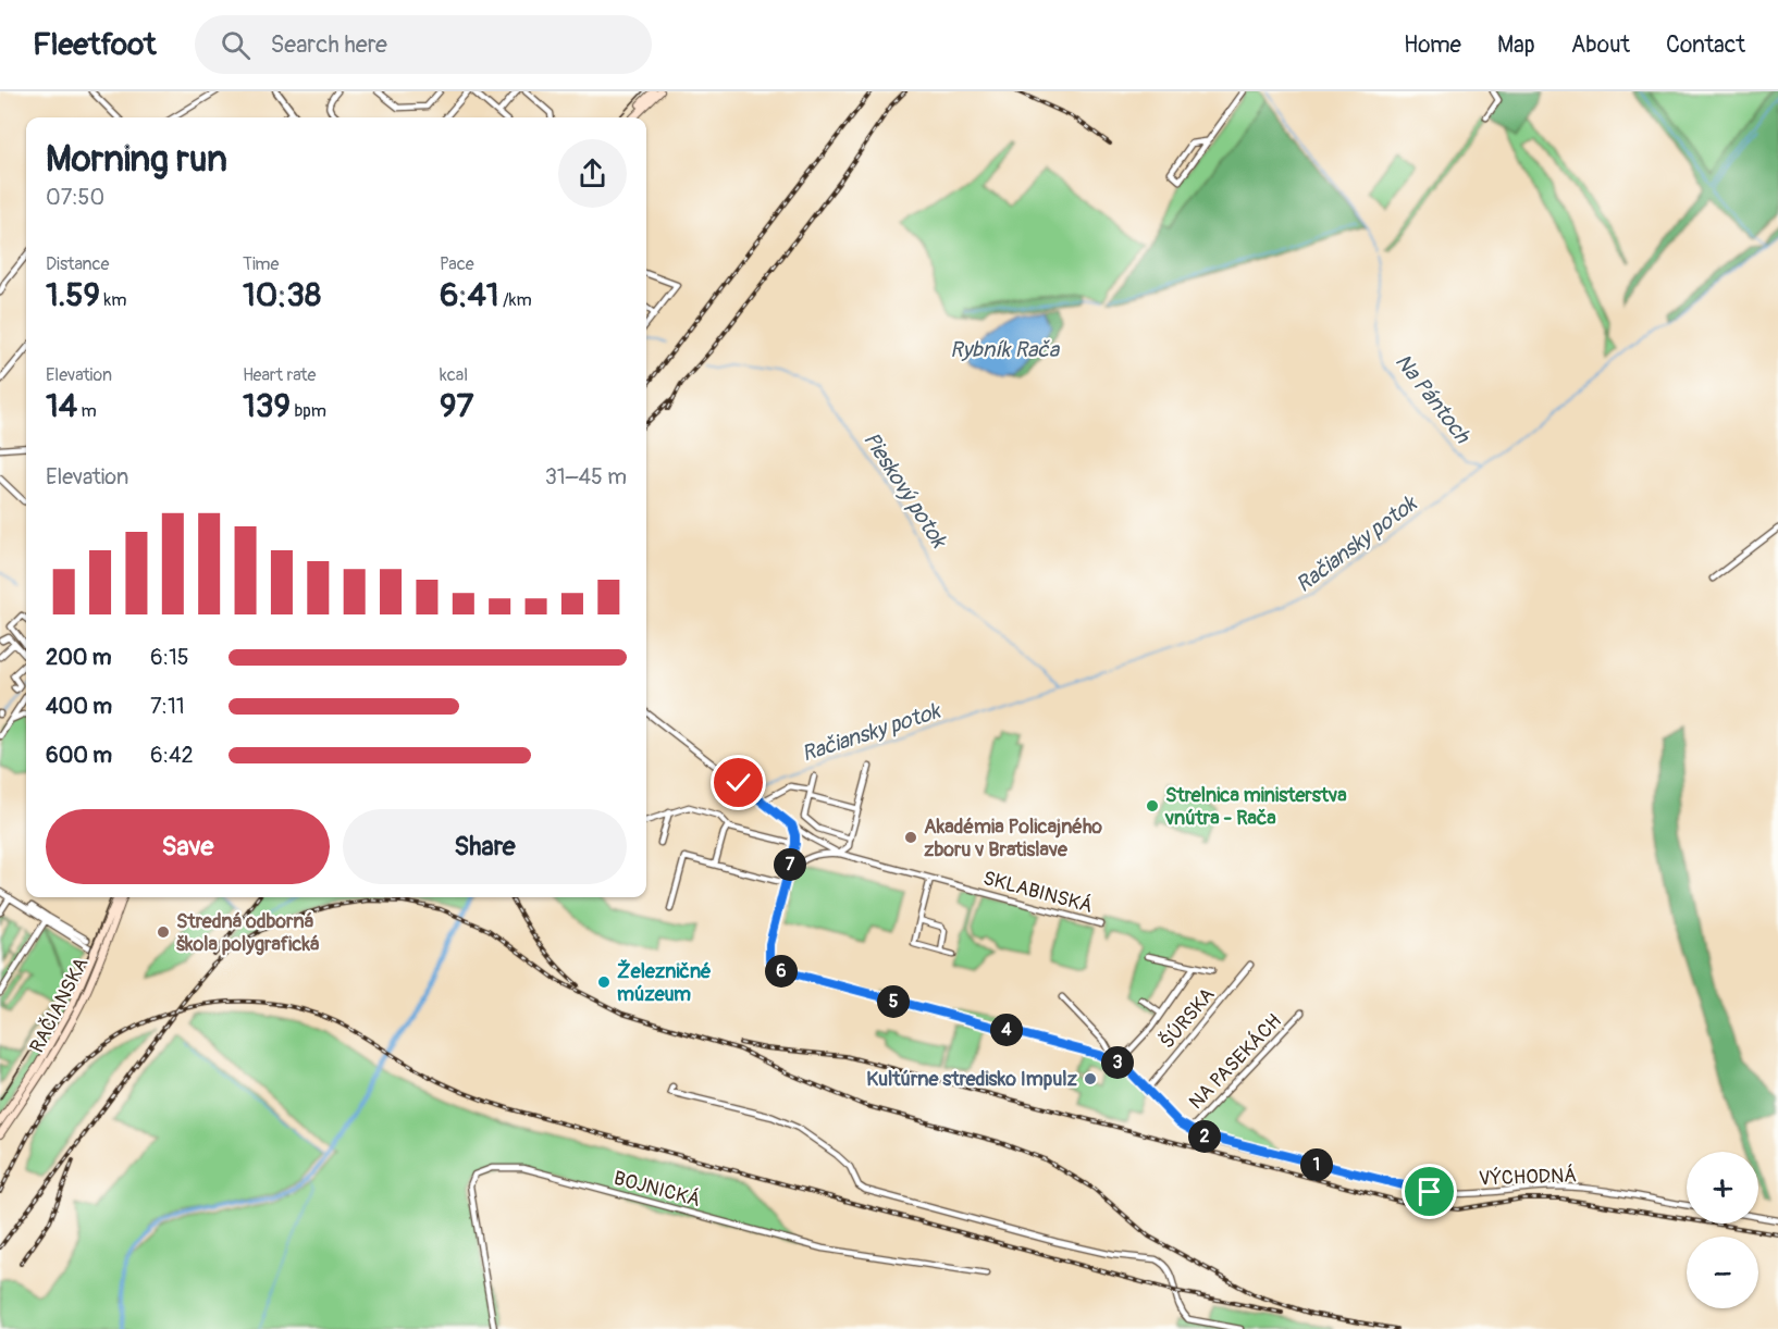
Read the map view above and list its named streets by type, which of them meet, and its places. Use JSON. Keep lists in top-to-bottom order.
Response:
{
  "streets": {
    "main road": ["RAČIANSKA"],
    "street": [
      "SKLABINSKÁ",
      "ŠÚRSKA",
      "NA PASEKÁCH",
      "VÝCHODNÁ",
      "BOJNICKÁ"
    ]
  },
  "crossings": [
    ["ŠÚRSKA", "VÝCHODNÁ"],
    ["NA PASEKÁCH", "VÝCHODNÁ"]
  ],
  "water": [
    "Rybník Rača",
    "Na Pántoch",
    "Pieskový potok",
    "Račiansky potok"
  ],
  "places": [
    "Strelnica ministerstva vnútra - Rača",
    "Akadémia Policajného zboru v Bratislave",
    "Stredná odborná škola polygrafická",
    "Železničné múzeum",
    "Kultúrne stredisko Impulz"
  ],
  "page": {
    "header": "Fleetfoot",
    "search": "Search here",
    "nav": [
      "Home",
      "Map",
      "About",
      "Contact"
    ],
    "heading": ["Morning run", "07:50"],
    "stats": [
      ["Distance", "1.59 km"],
      ["Time", "10:38"],
      ["Pace", "6:41 /km"],
      ["Elevation", "14 m"],
      ["Heart rate", "139 bpm"],
      ["kcal", "97"]
    ],
    "chart": ["Elevation", "31–45 m"],
    "list": [
      {
        "name": "200 m",
        "note": "6:15"
      },
      {
        "name": "400 m",
        "note": "7:11"
      },
      {
        "name": "600 m",
        "note": "6:42"
      }
    ],
    "buttons": ["Save", "Share"],
    "pins": [
      "7",
      "6",
      "5",
      "4",
      "3",
      "2",
      "1"
    ],
    "map_buttons": ["+", "−"]
  }
}
